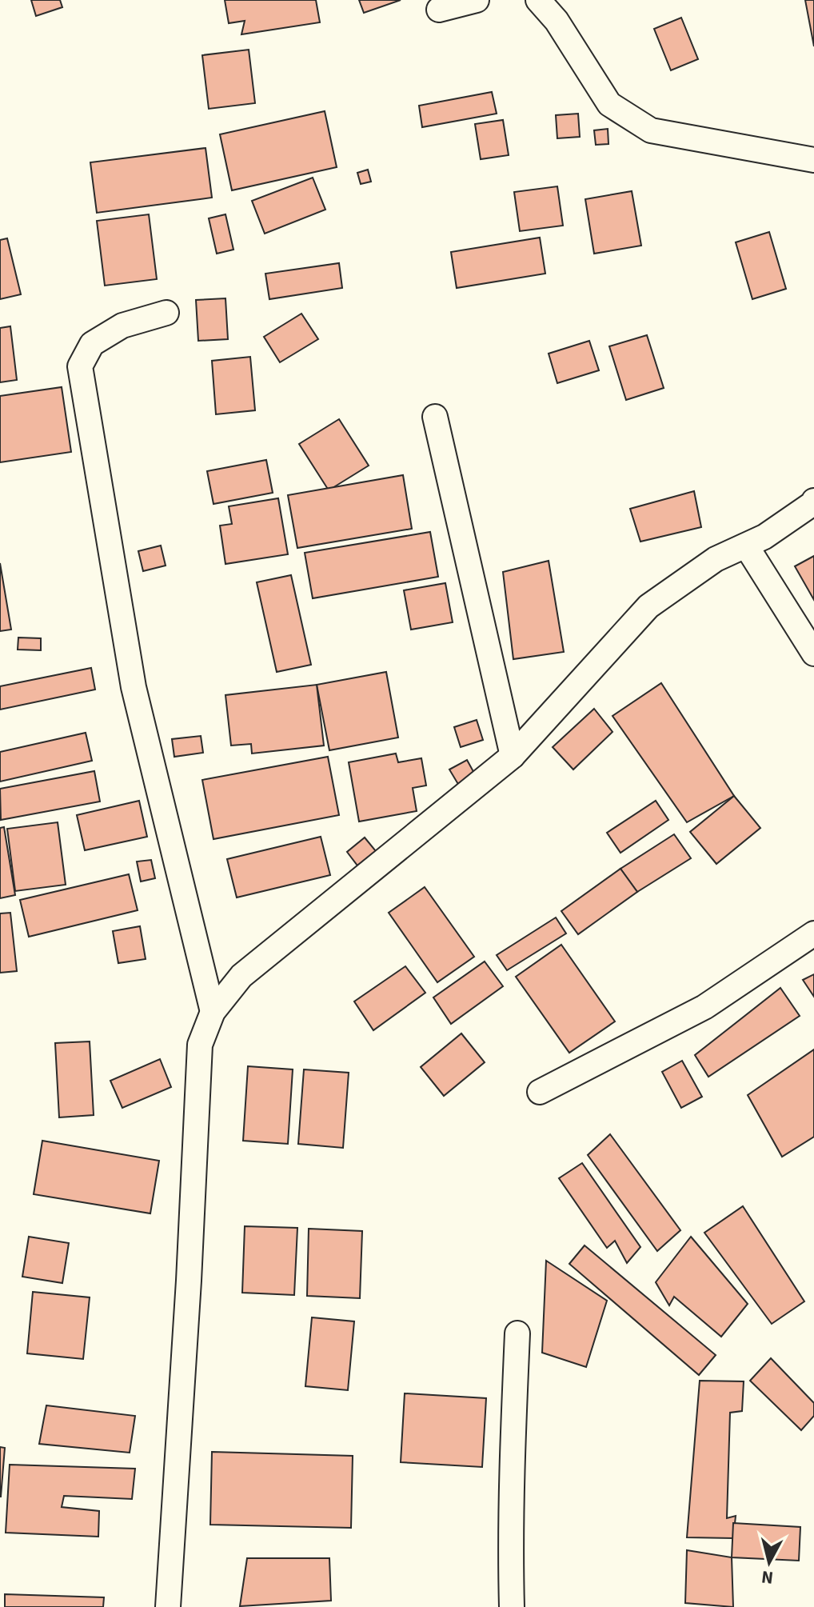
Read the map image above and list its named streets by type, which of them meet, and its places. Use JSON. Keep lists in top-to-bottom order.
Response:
{
  "north": "bottom"
}
